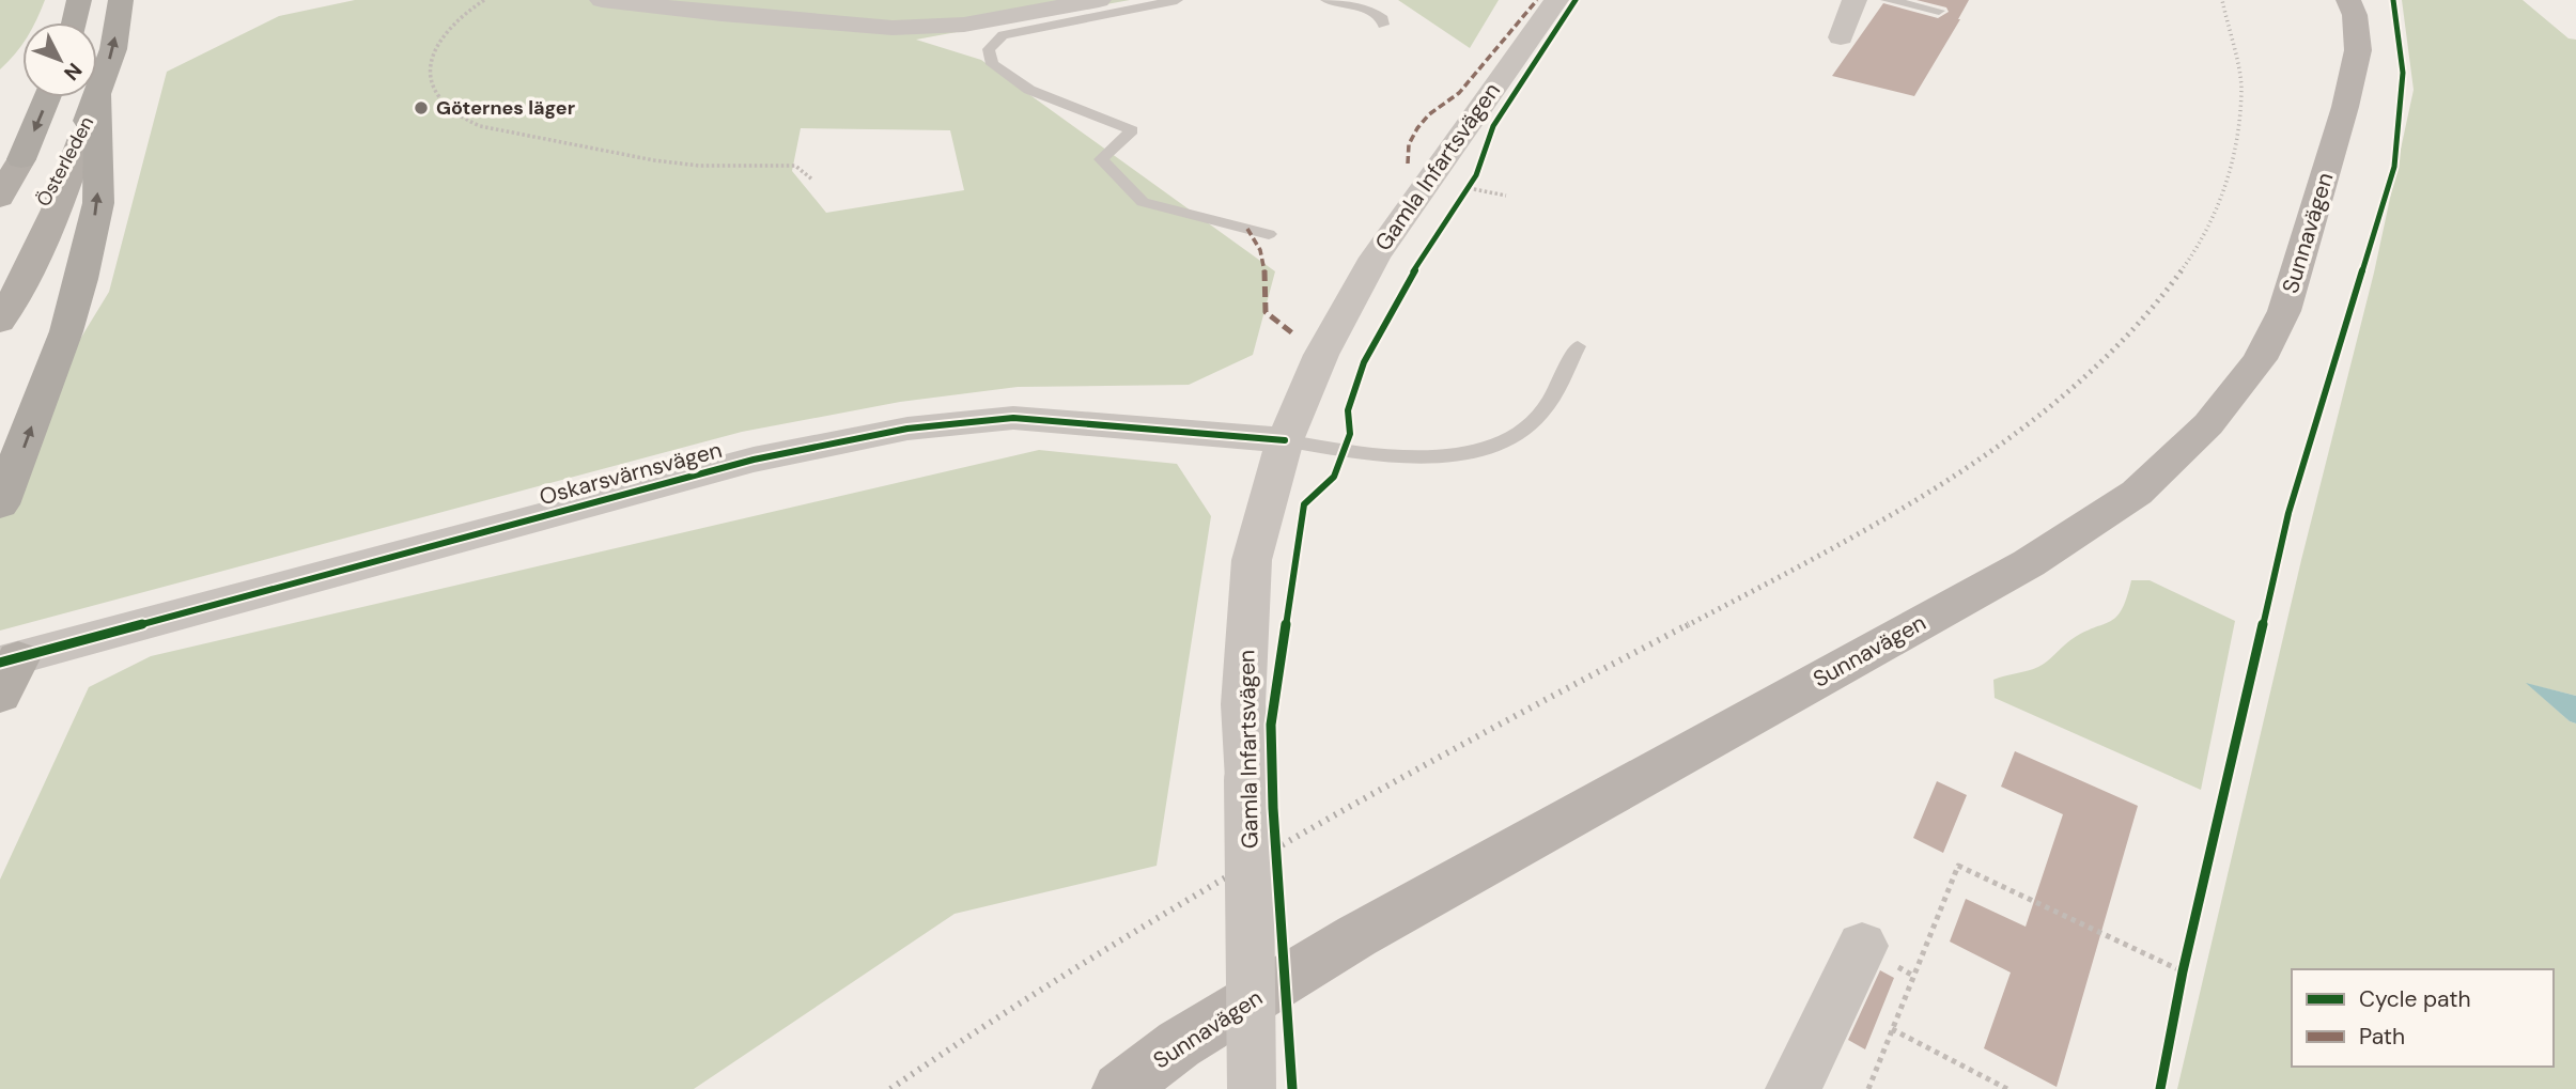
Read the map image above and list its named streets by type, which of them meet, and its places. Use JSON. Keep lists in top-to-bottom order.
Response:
{
  "streets": {
    "highway": ["Österleden"],
    "main road": ["Sunnavägen"],
    "street": ["Gamla Infartsvägen", "Oskarsvärnsvägen"]
  },
  "crossings": [
    ["Gamla Infartsvägen", "Oskarsvärnsvägen"]
  ],
  "places": ["Göternes läger"],
  "legend": ["Cycle path", "Path"],
  "north": "bottom right"
}
